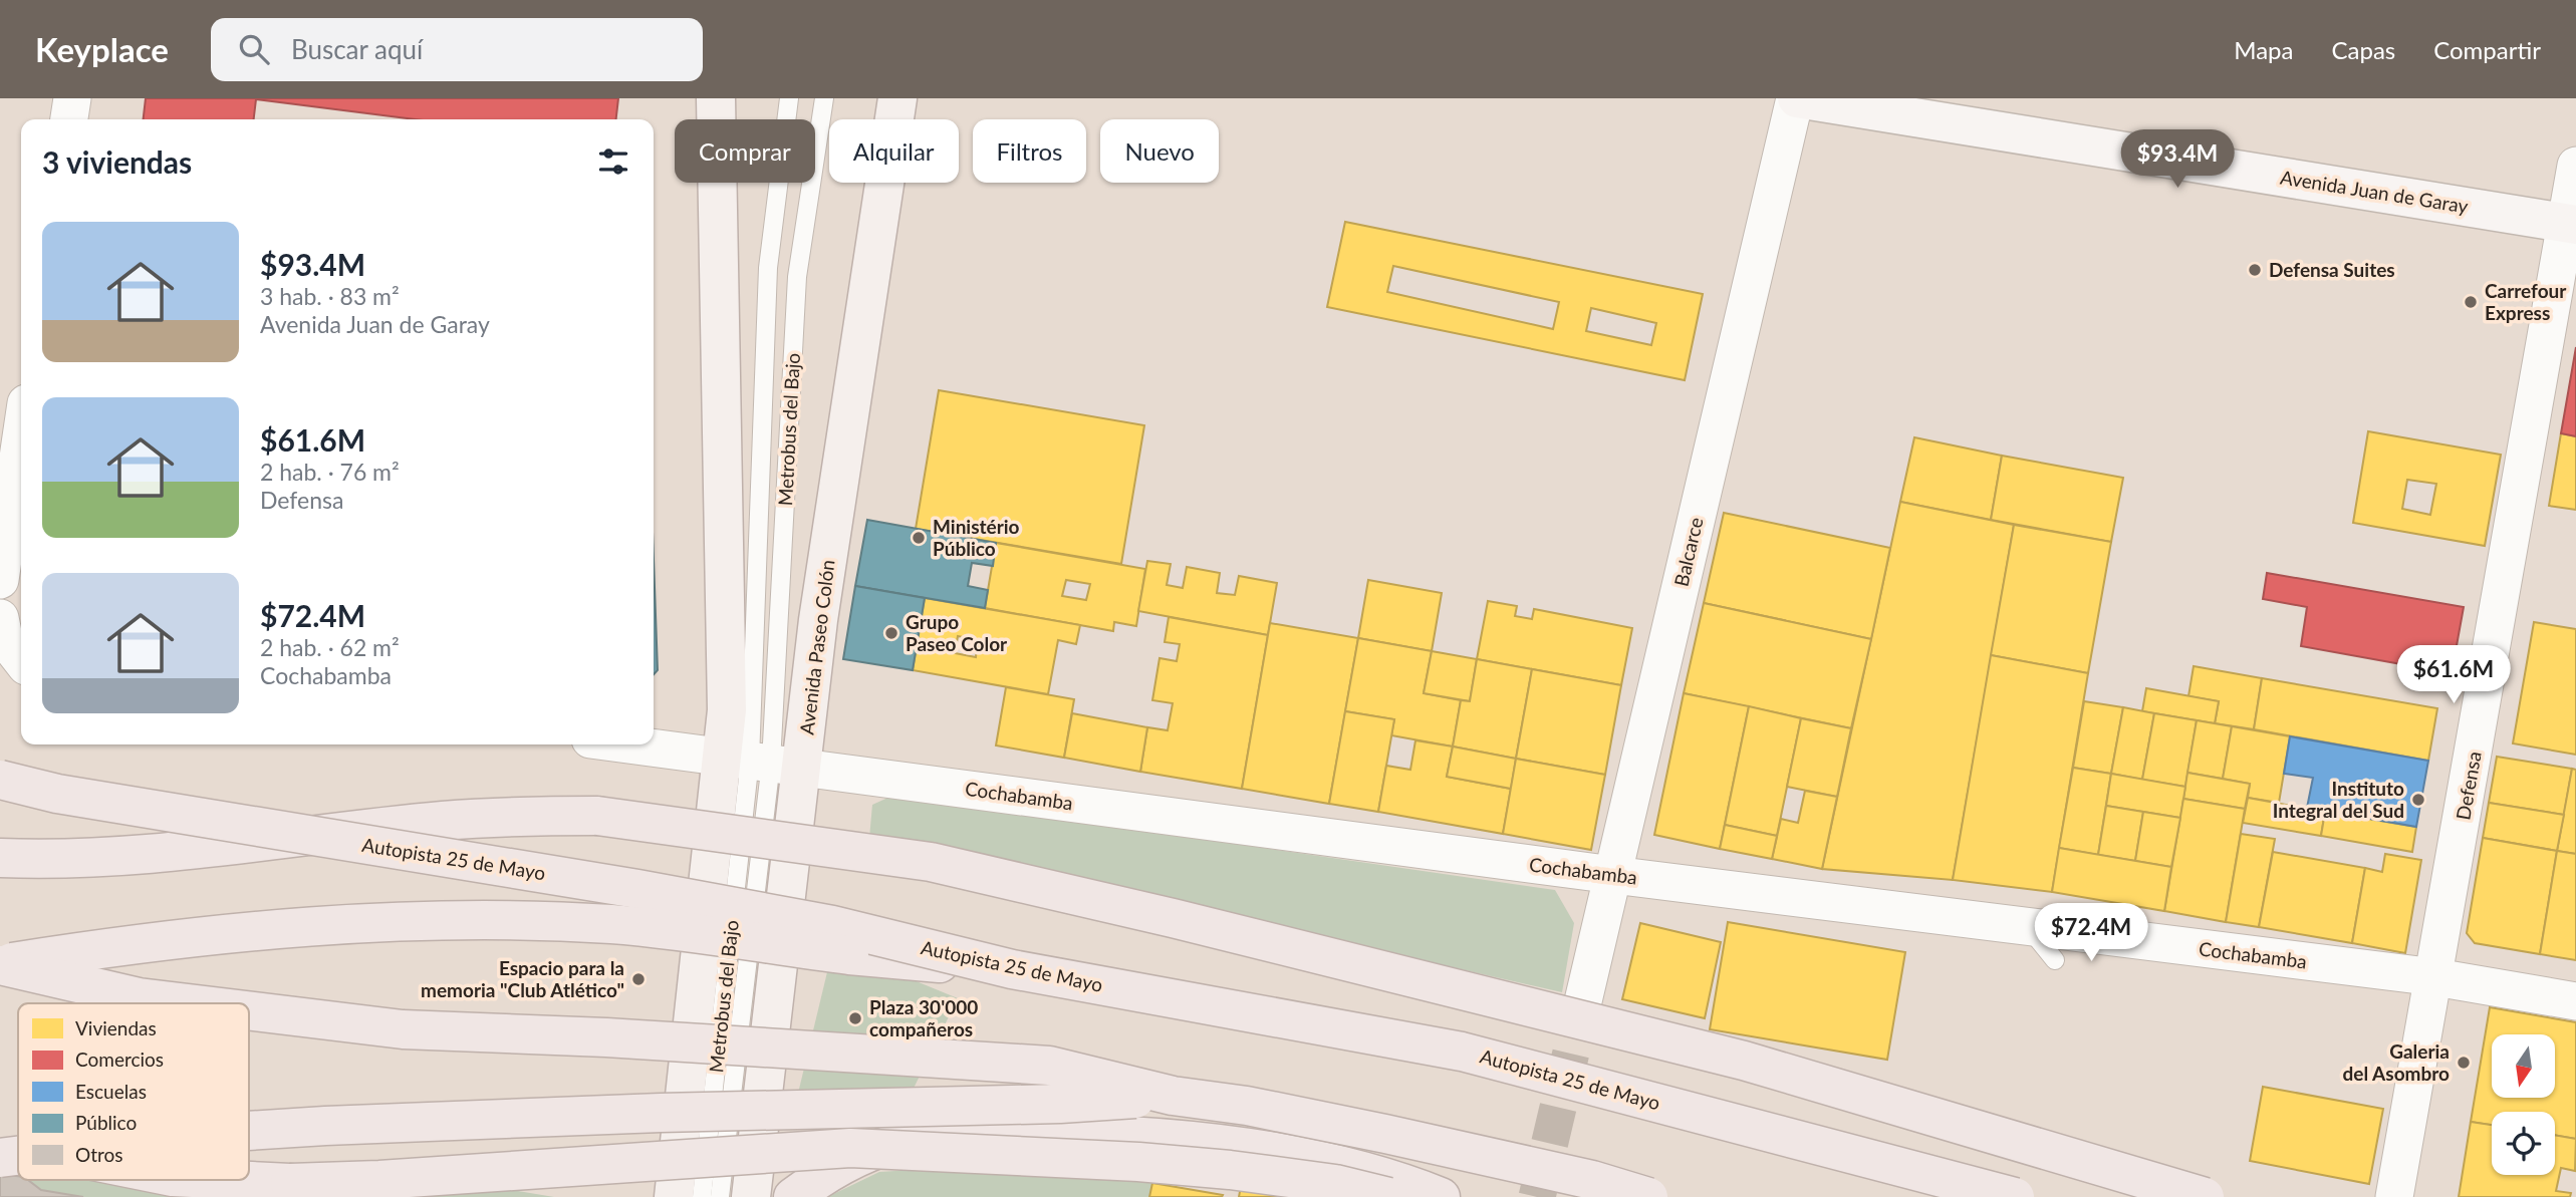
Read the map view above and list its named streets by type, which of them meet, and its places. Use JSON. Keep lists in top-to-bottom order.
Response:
{
  "streets": {
    "highway": ["Autopista 25 de Mayo"],
    "main road": ["Avenida Juan de Garay", "Avenida Paseo Colón"],
    "street": ["Balcarce", "Defensa", "Cochabamba"],
    "lane": ["Metrobus del Bajo"]
  },
  "crossings": [
    ["Avenida Juan de Garay", "Balcarce"],
    ["Avenida Juan de Garay", "Defensa"],
    ["Metrobus del Bajo", "Avenida Paseo Colón"],
    ["Metrobus del Bajo", "Cochabamba"],
    ["Balcarce", "Cochabamba"],
    ["Avenida Paseo Colón", "Cochabamba"],
    ["Defensa", "Cochabamba"]
  ],
  "places": [
    "Defensa Suites",
    "Carrefour Express",
    "Ministério Público",
    "Grupo Paseo Color",
    "Instituto Integral del Sud",
    "Espacio para la memoria \"Club Atlético\"",
    "Plaza 30'000 compañeros",
    "Galeria del Asombro"
  ],
  "legend": [
    "Viviendas",
    "Comercios",
    "Escuelas",
    "Público",
    "Otros"
  ],
  "north": "bottom",
  "page": {
    "header": "Keyplace",
    "search": "Buscar aquí",
    "nav": ["Mapa", "Capas", "Compartir"],
    "chip": [
      "Comprar",
      "Alquilar",
      "Filtros",
      "Nuevo"
    ],
    "heading": "3 viviendas",
    "price": ["$93.4M", "$61.6M", "$72.4M"],
    "list": [
      {
        "name": "$93.4M",
        "note": "3 hab. · 83 m² · Avenida Juan de Garay"
      },
      {
        "name": "$61.6M",
        "note": "2 hab. · 76 m² · Defensa"
      },
      {
        "name": "$72.4M",
        "note": "2 hab. · 62 m² · Cochabamba"
      }
    ]
  }
}
